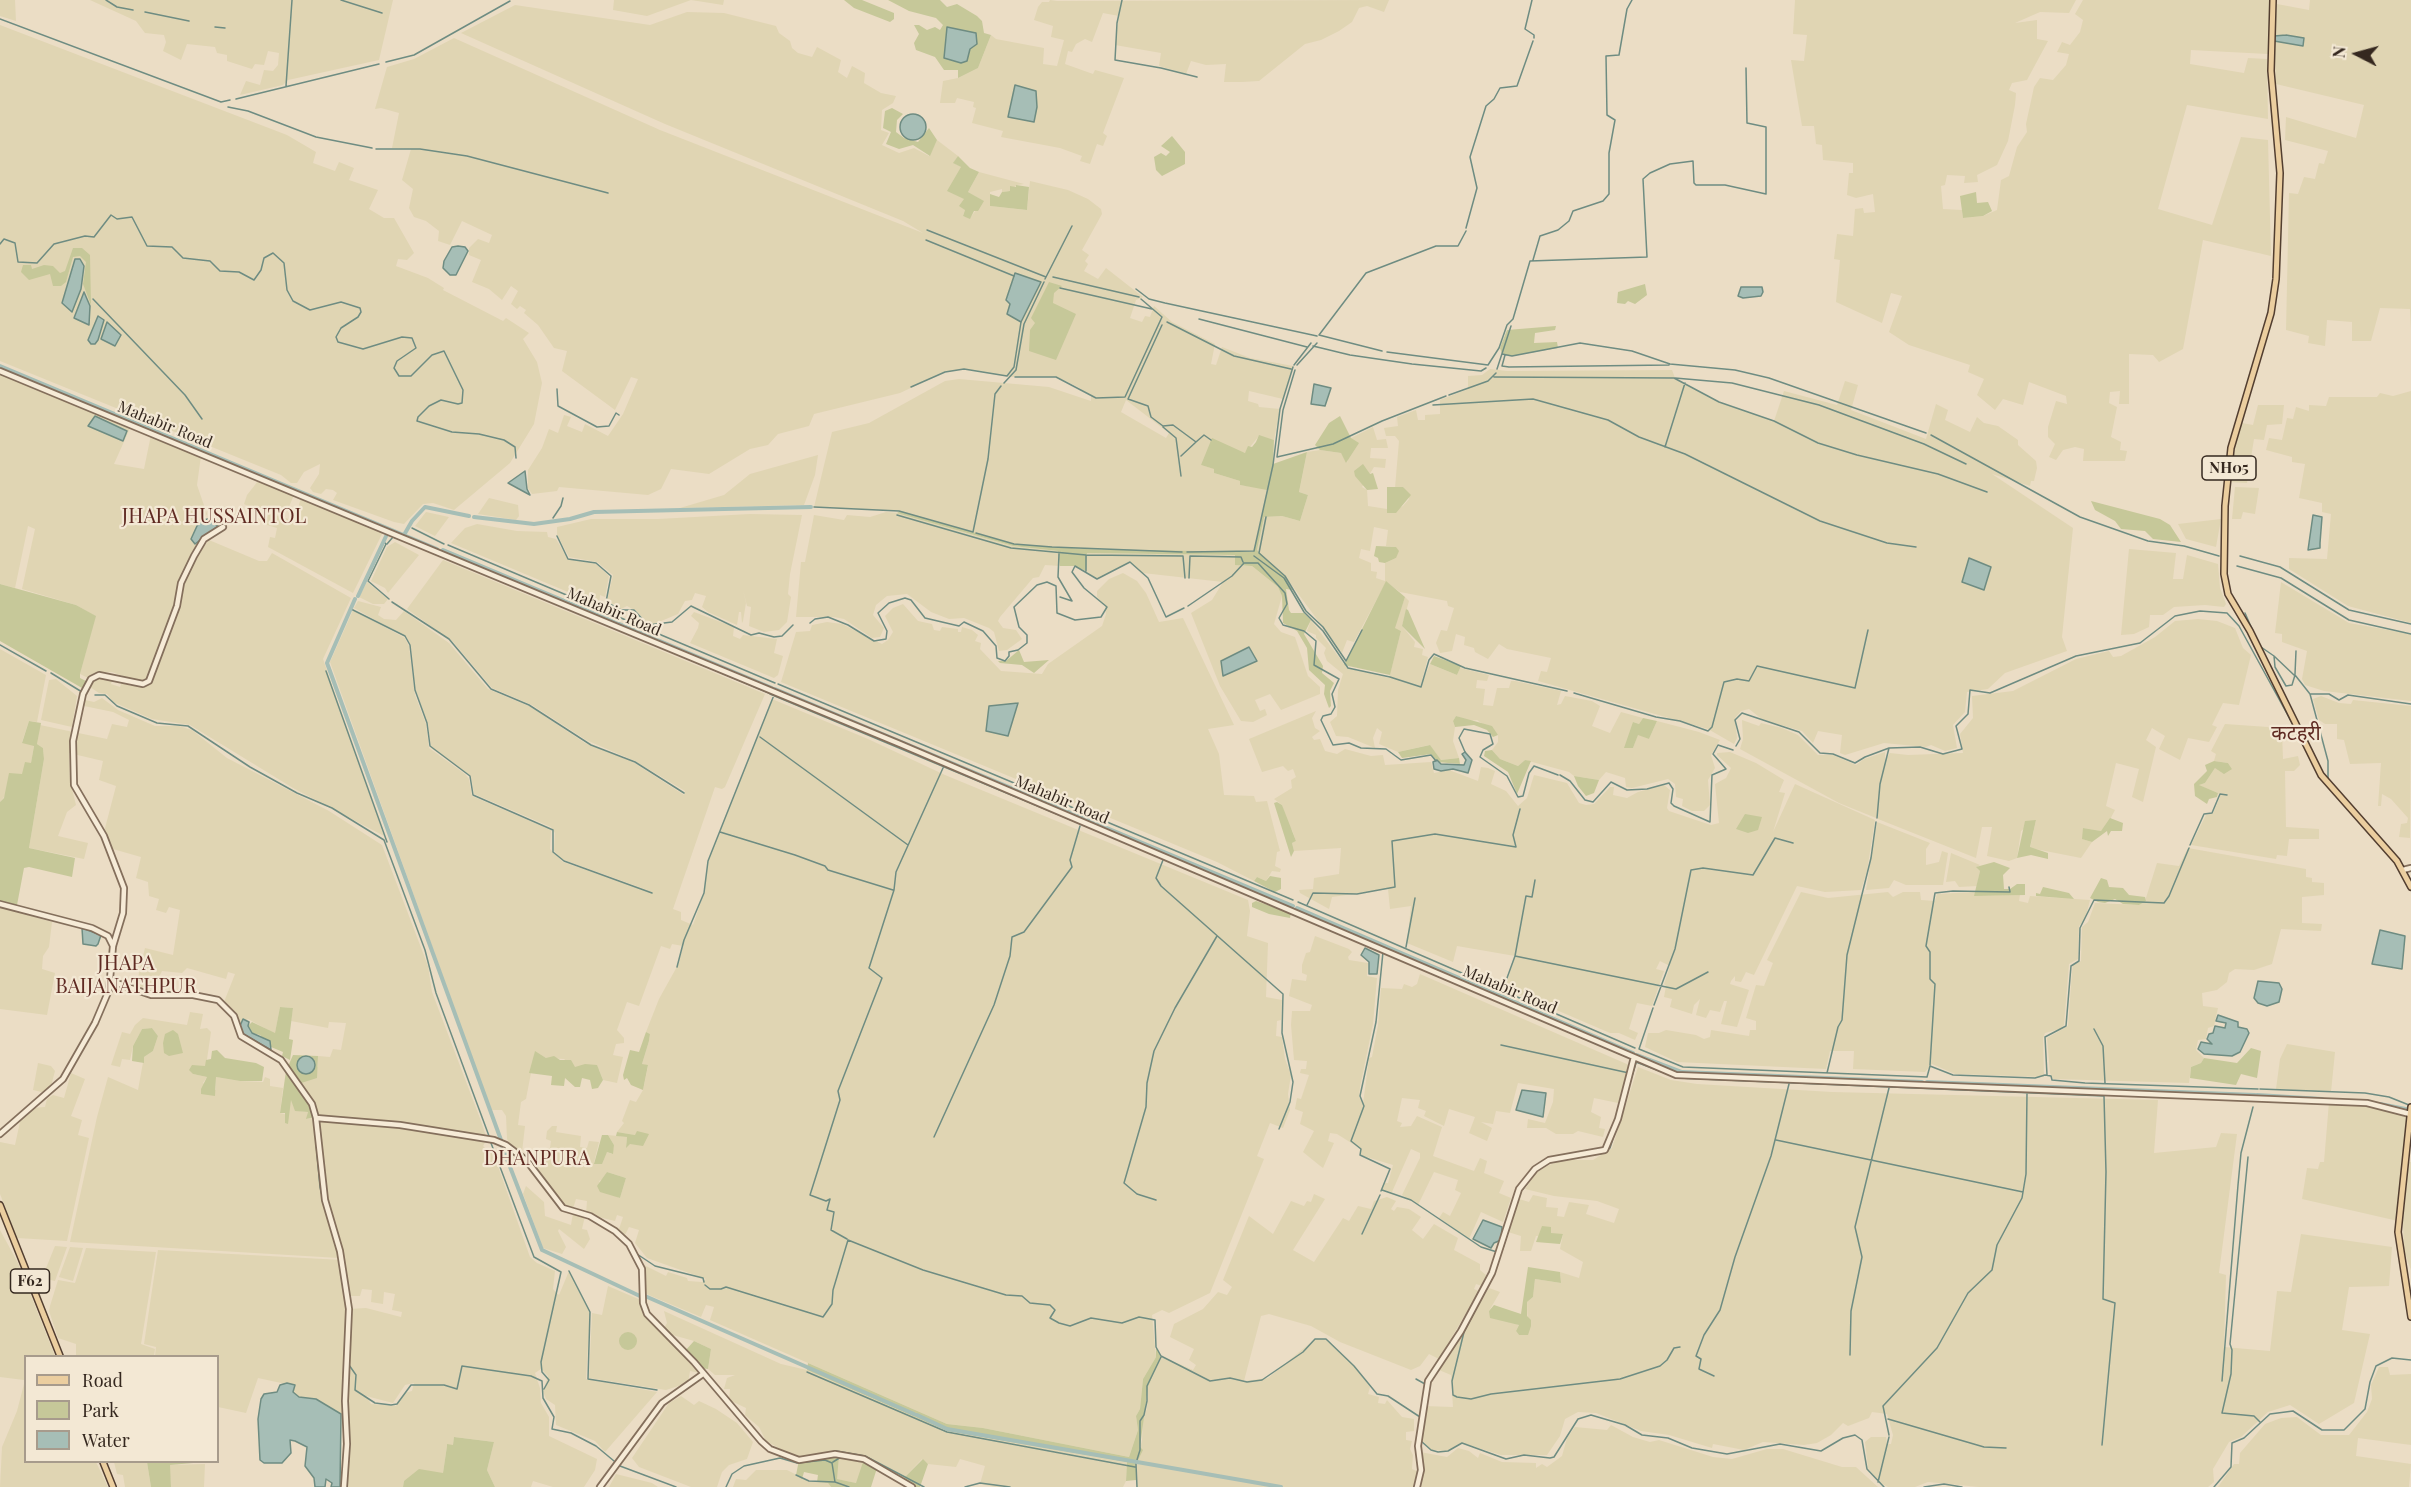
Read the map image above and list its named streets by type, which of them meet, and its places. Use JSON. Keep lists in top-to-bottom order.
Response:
{
  "streets": {
    "main road": ["NH05", "F62"],
    "street": ["Mahabir Road"]
  },
  "districts": [
    "JHAPA HUSSAINTOL",
    "कटहरी",
    "JHAPA BAIJANATHPUR",
    "DHANPURA"
  ],
  "legend": ["Road", "Park", "Water"],
  "north": "left"
}
